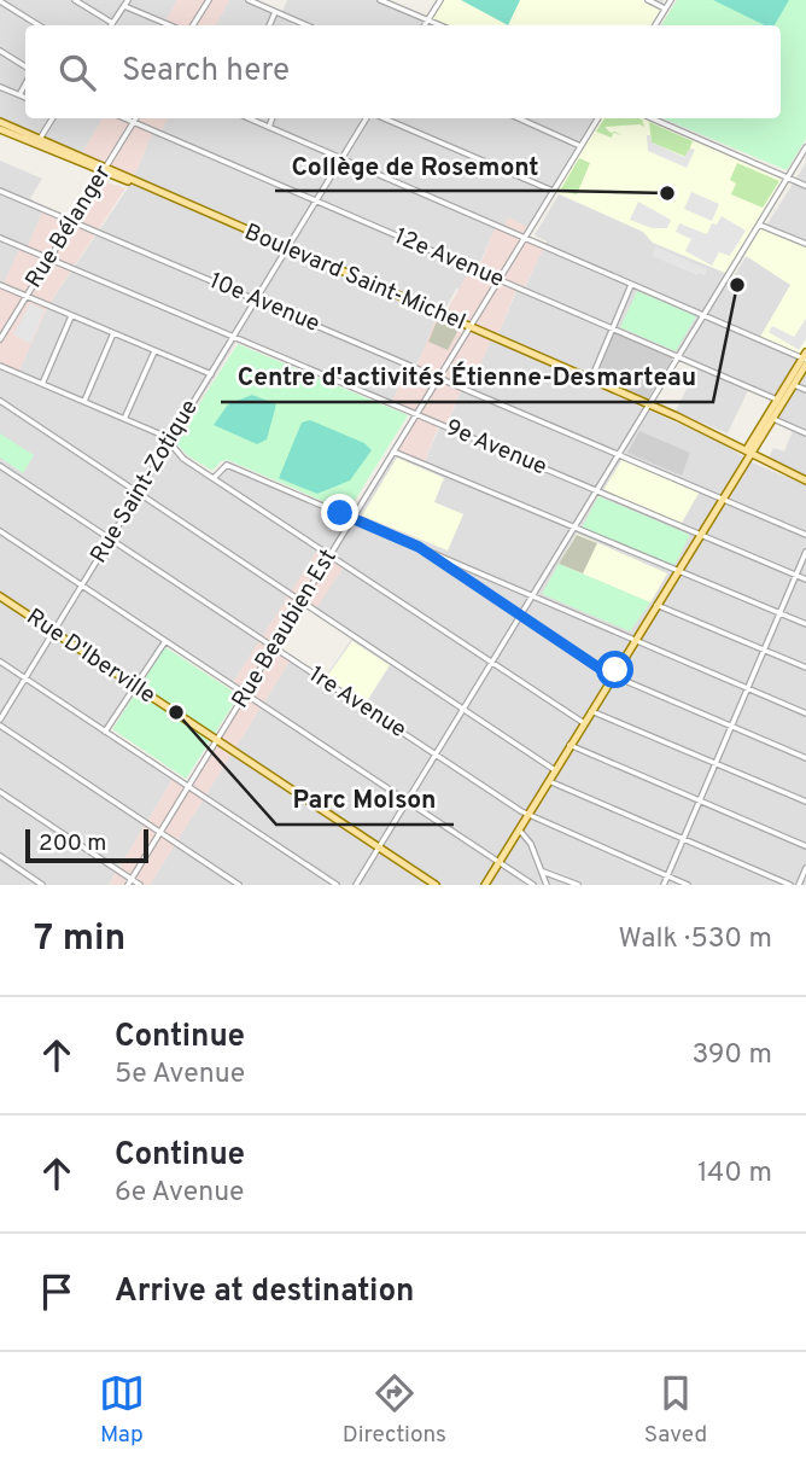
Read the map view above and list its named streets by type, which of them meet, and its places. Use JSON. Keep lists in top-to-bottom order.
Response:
{
  "streets": {
    "main road": ["Boulevard Saint-Michel", "Rue D'Iberville"],
    "street": [
      "Rue Bélanger",
      "12e Avenue",
      "10e Avenue",
      "9e Avenue",
      "Rue Saint-Zotique",
      "Rue Beaubien Est",
      "1re Avenue"
    ]
  },
  "crossings": [
    ["Rue Bélanger", "12e Avenue"],
    ["Rue Bélanger", "Boulevard Saint-Michel"],
    ["Rue Bélanger", "10e Avenue"],
    ["Rue Bélanger", "9e Avenue"],
    ["12e Avenue", "Rue Saint-Zotique"],
    ["12e Avenue", "Rue Beaubien Est"],
    ["Boulevard Saint-Michel", "Rue Saint-Zotique"],
    ["Boulevard Saint-Michel", "Rue Beaubien Est"],
    ["10e Avenue", "Rue Saint-Zotique"],
    ["10e Avenue", "Rue Beaubien Est"],
    ["9e Avenue", "Rue Saint-Zotique"],
    ["9e Avenue", "Rue Beaubien Est"],
    ["Rue Saint-Zotique", "Rue D'Iberville"],
    ["Rue Saint-Zotique", "1re Avenue"],
    ["Rue Beaubien Est", "Rue D'Iberville"],
    ["Rue Beaubien Est", "1re Avenue"]
  ],
  "places": ["Collège de Rosemont", "Centre d'activités Étienne-Desmarteau", "Parc Molson"],
  "scale_bar": "200 m",
  "page": {
    "search": "Search here",
    "scale": "200 m",
    "heading": ["7 min", "Walk · 530 m"],
    "list": [
      ["Continue", "5e Avenue", "390 m"],
      ["Continue", "6e Avenue", "140 m"],
      "Arrive at destination"
    ],
    "nav": ["Map", "Directions", "Saved"]
  }
}
